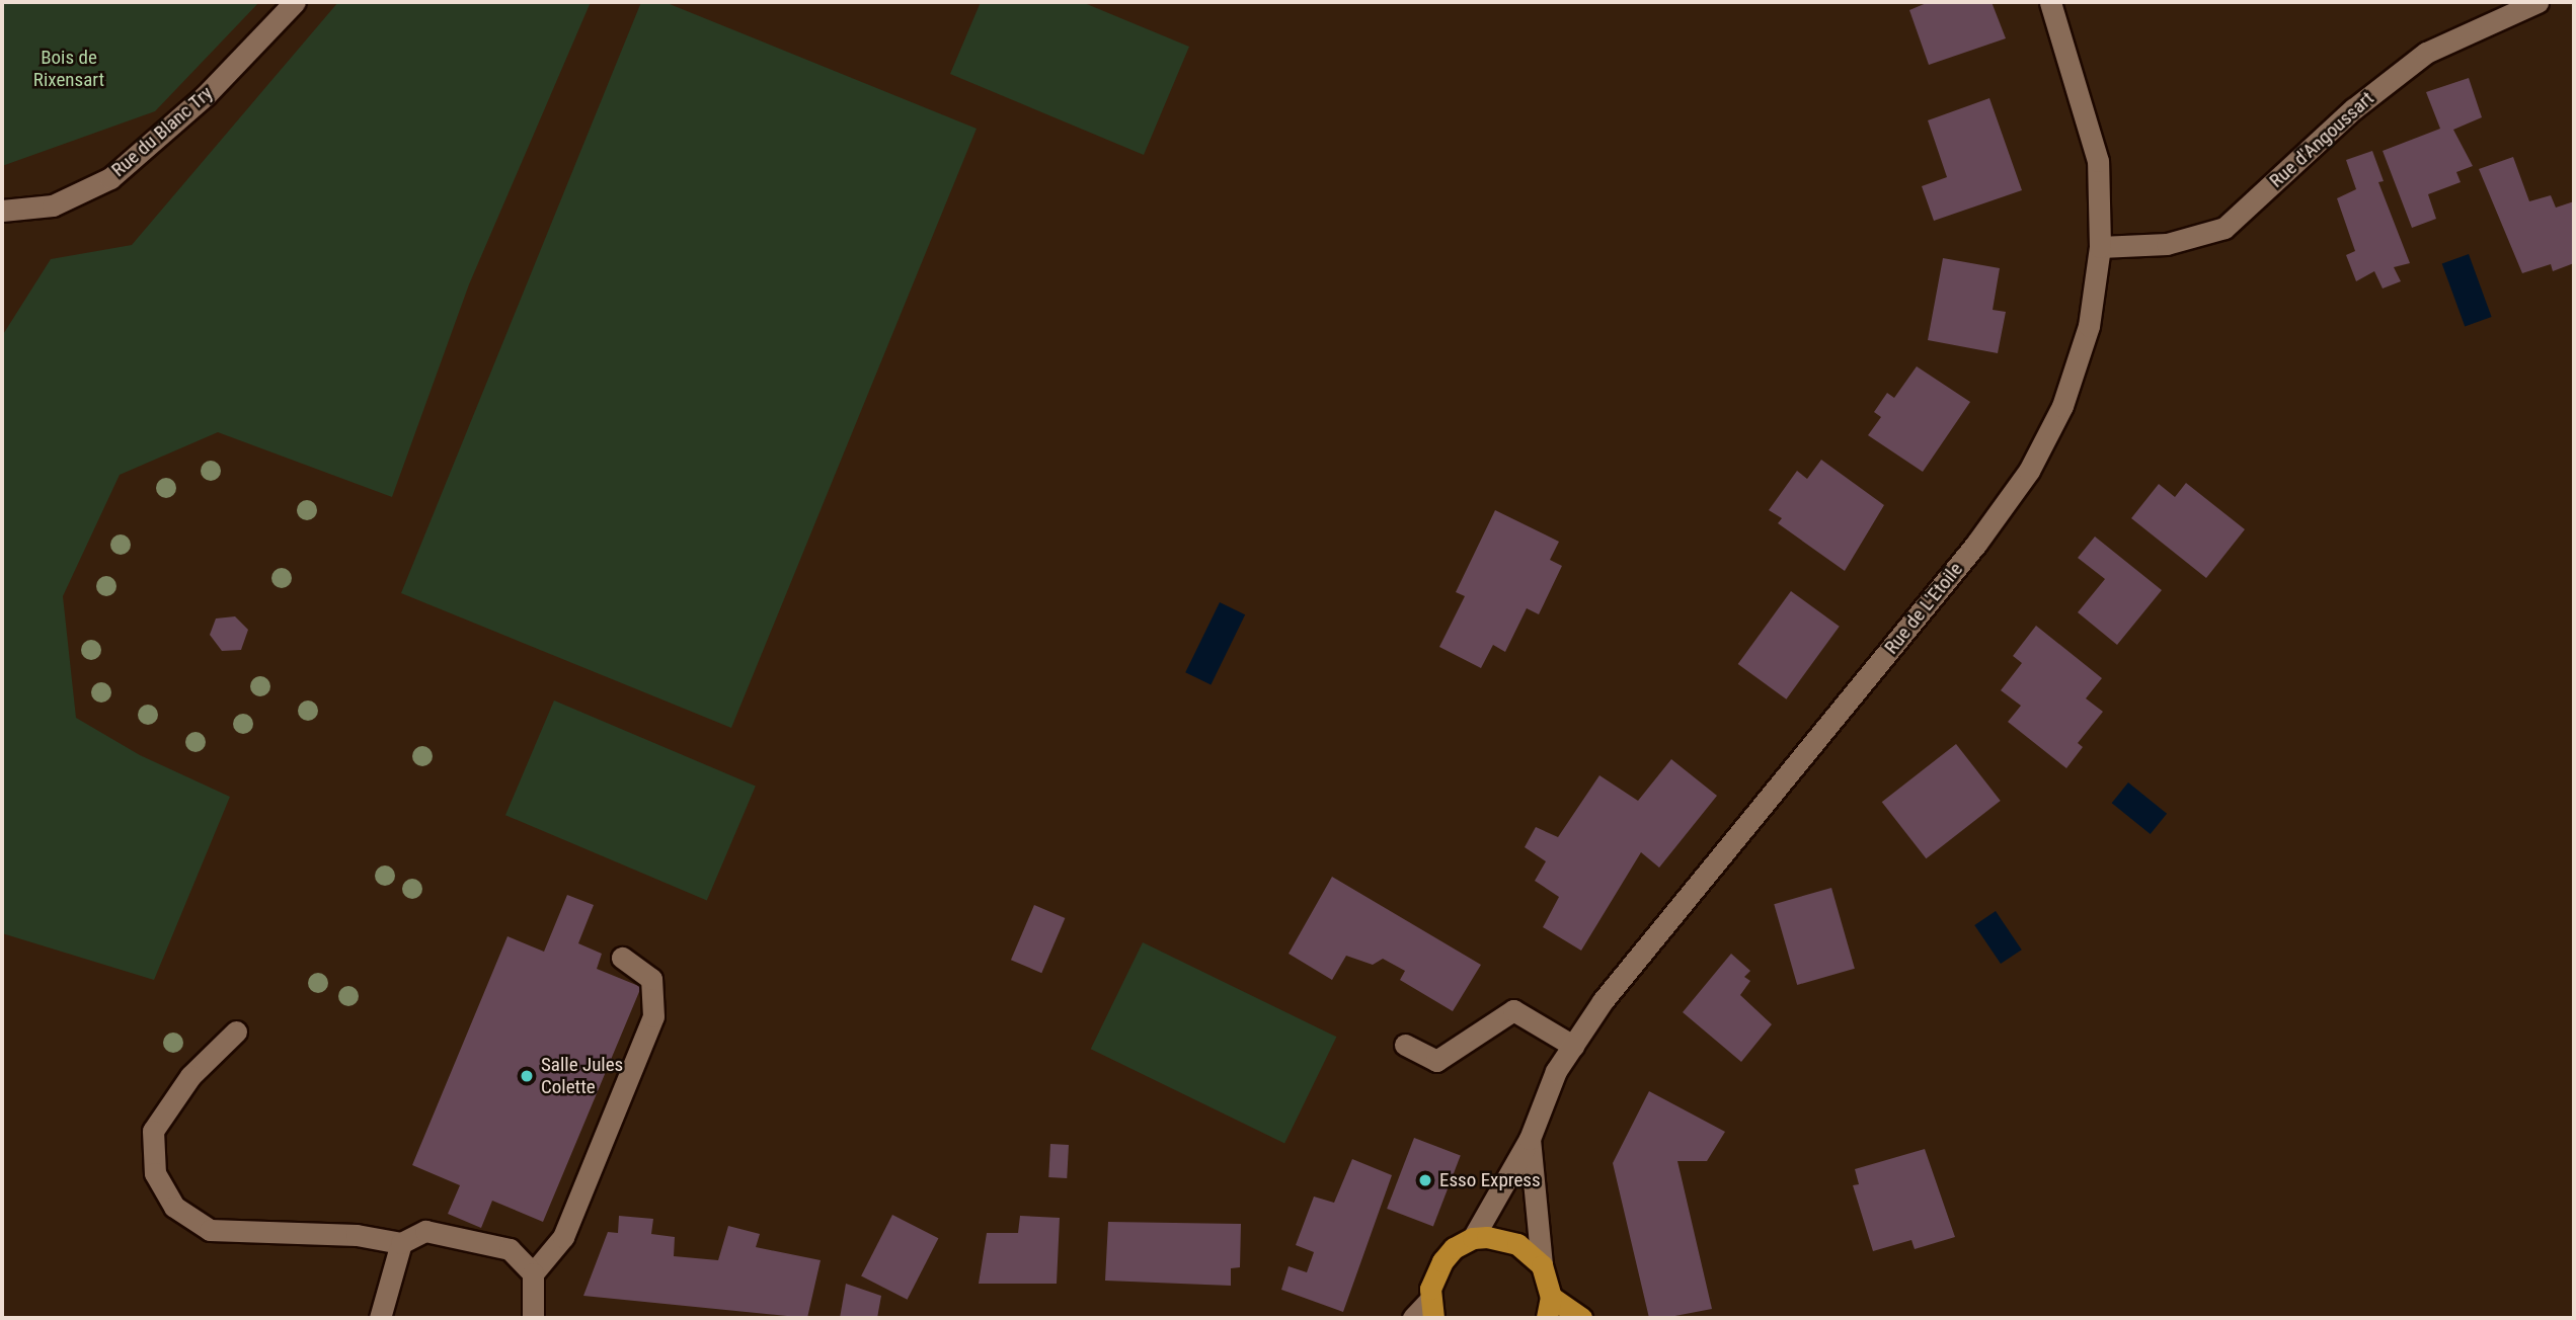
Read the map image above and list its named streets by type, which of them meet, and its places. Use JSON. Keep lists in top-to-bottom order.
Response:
{
  "streets": {
    "street": ["Rue du Blanc Try", "Rue d'Angoussart", "Rue de L'Etoile"]
  },
  "crossings": [
    ["Rue d'Angoussart", "Rue de L'Etoile"]
  ],
  "parks": ["Bois de Rixensart"],
  "places": ["Salle Jules Colette", "Esso Express"]
}
